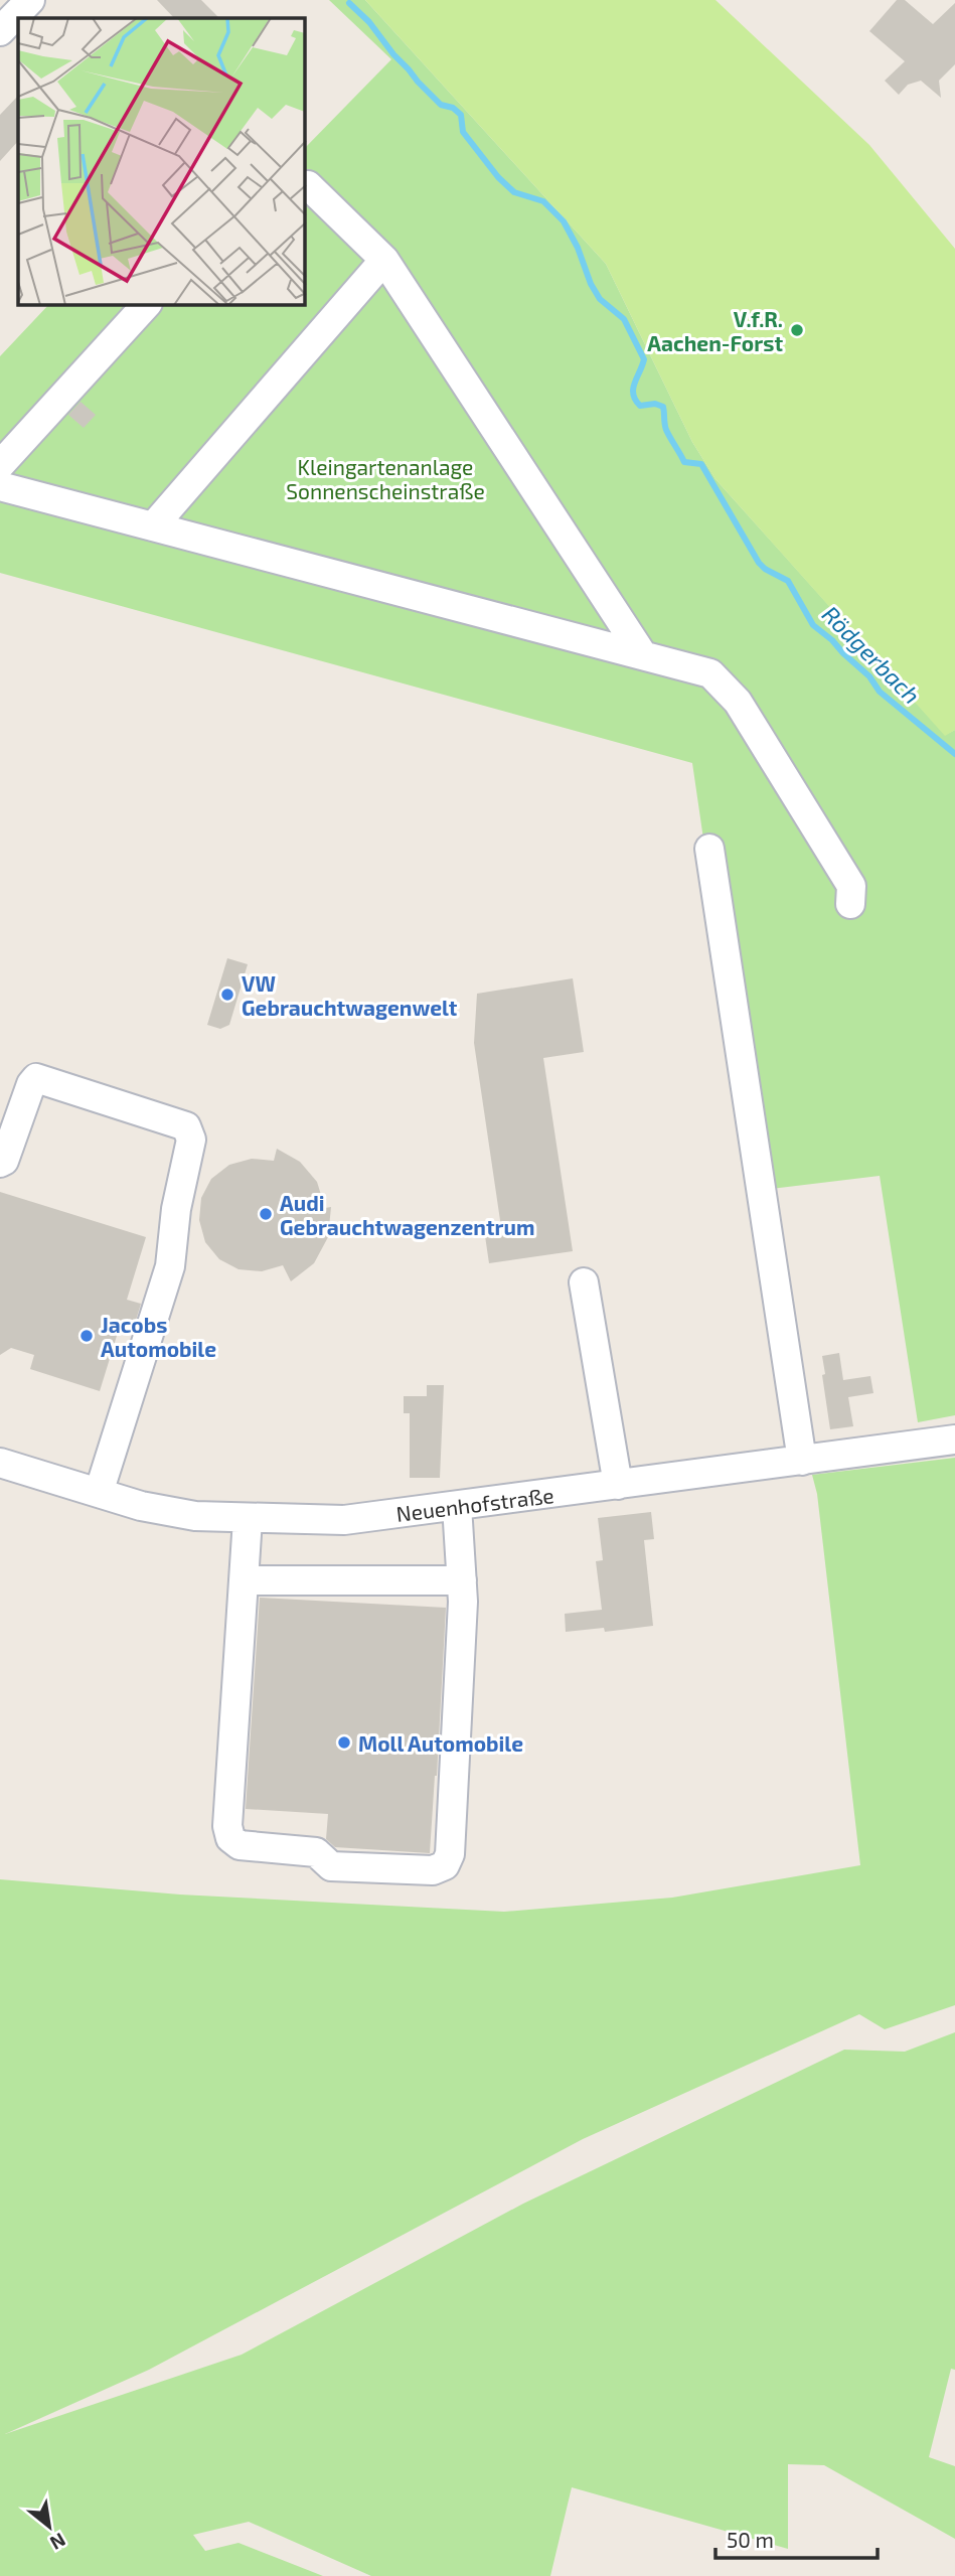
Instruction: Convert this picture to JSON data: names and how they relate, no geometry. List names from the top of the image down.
{
  "streets": {
    "street": ["Neuenhofstraße"]
  },
  "water": ["Rödgerbach"],
  "parks": ["Kleingartenanlage Sonnenscheinstraße"],
  "places": [
    "V.f.R. Aachen-Forst",
    "VW Gebrauchtwagenwelt",
    "Audi Gebrauchtwagenzentrum",
    "Jacobs Automobile",
    "Moll Automobile"
  ],
  "scale_bar": "50 m",
  "north": "bottom right"
}
